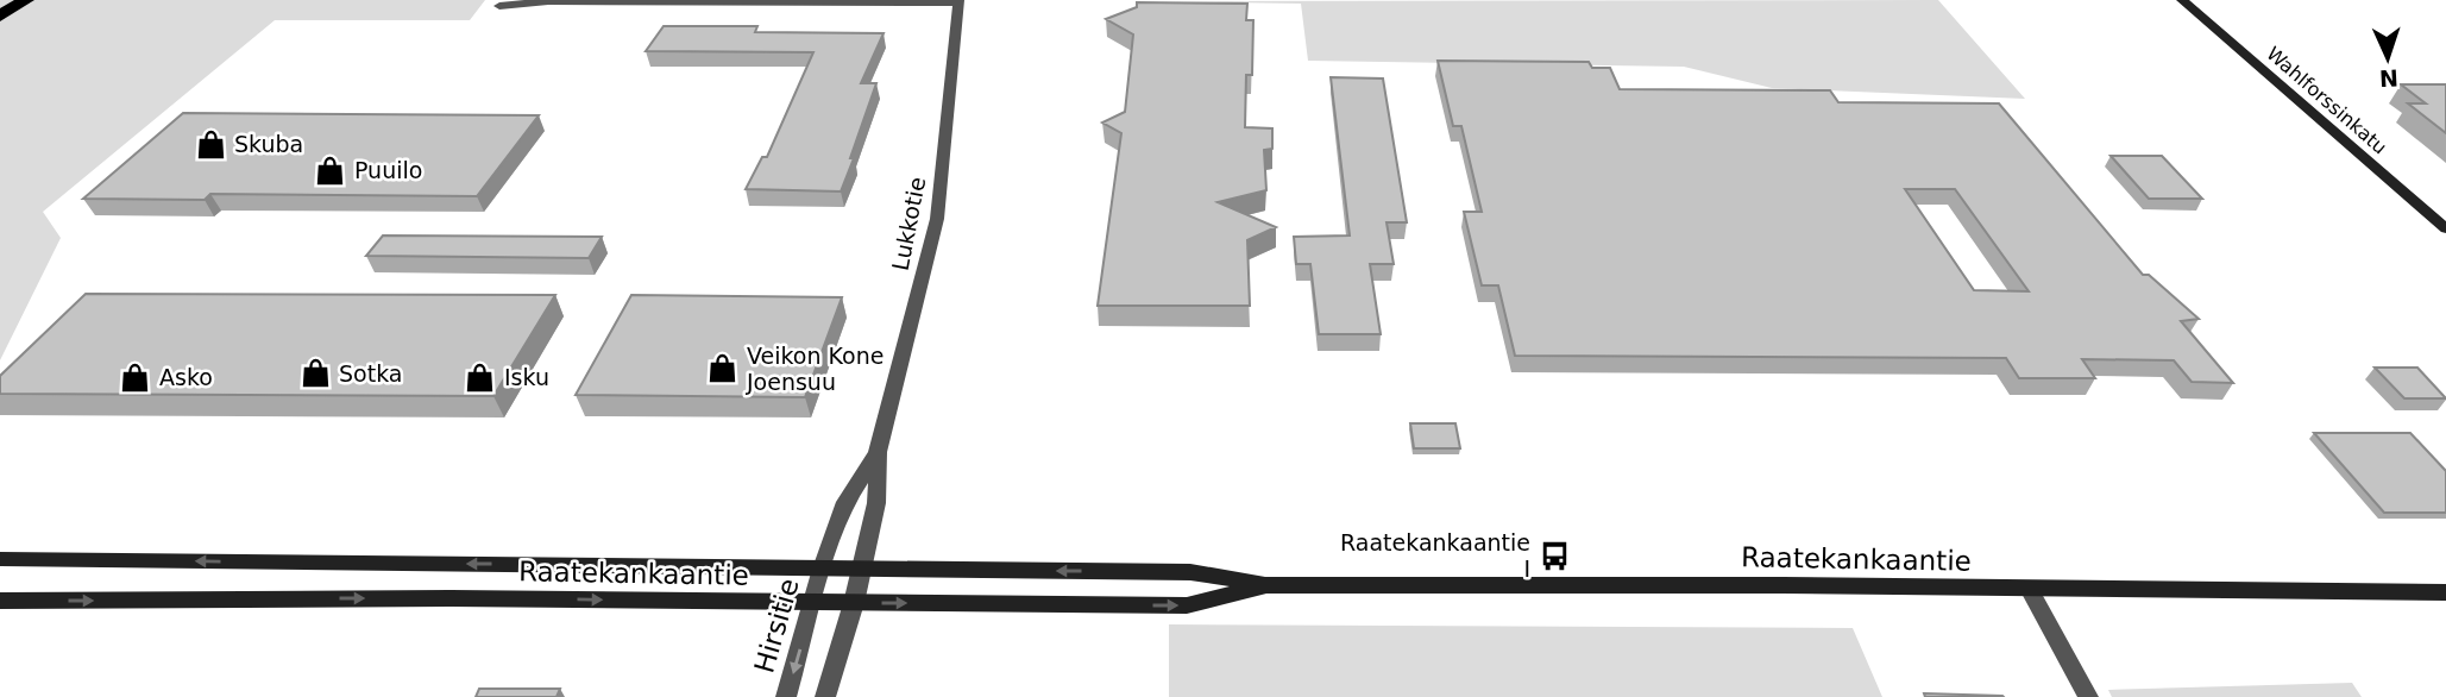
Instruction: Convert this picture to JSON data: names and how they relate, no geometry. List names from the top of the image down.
{
  "streets": {
    "main road": ["Wahlforssinkatu", "Raatekankaantie"],
    "street": ["Lukkotie", "Hirsitie"]
  },
  "crossings": [
    ["Lukkotie", "Hirsitie"],
    ["Raatekankaantie", "Hirsitie"]
  ],
  "places": {
    "shop": [
      "Skuba",
      "Puuilo",
      "Veikon Kone Joensuu",
      "Sotka",
      "Asko",
      "Isku"
    ],
    "bus stop": ["Raatekankaantie I"]
  },
  "north": "bottom"
}
